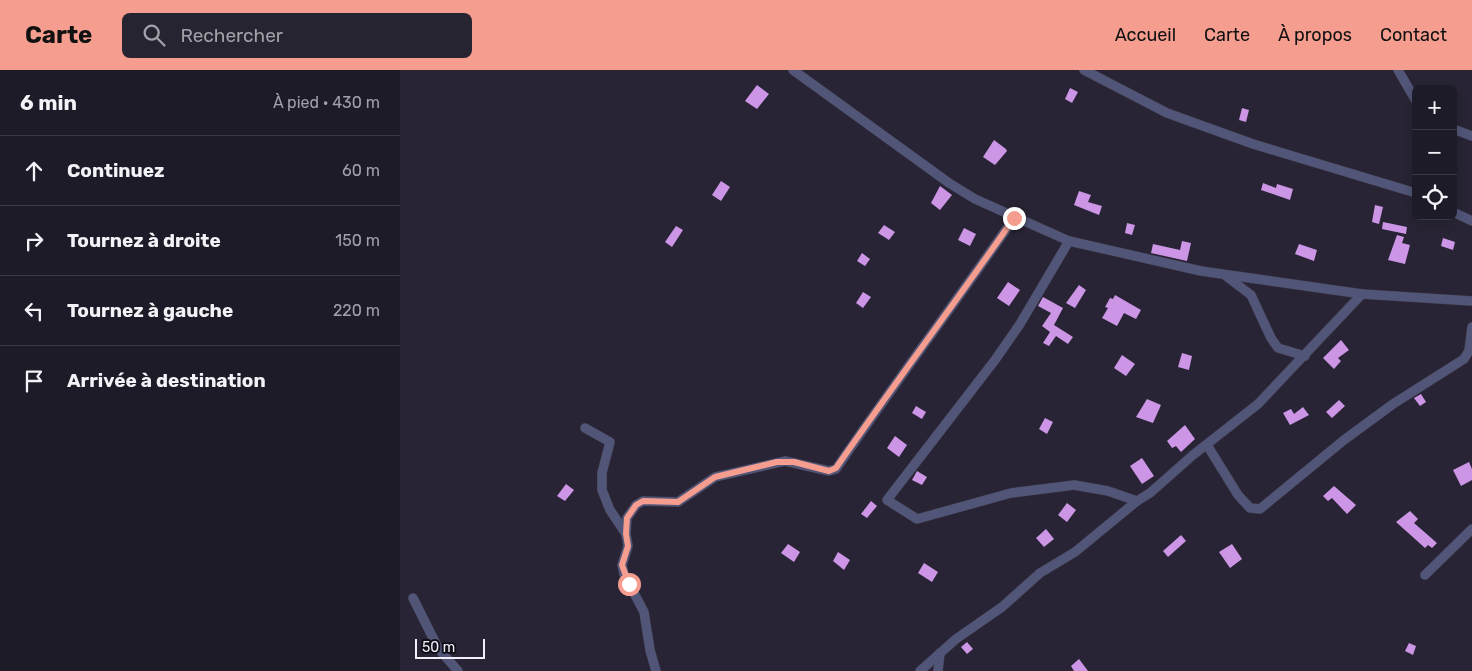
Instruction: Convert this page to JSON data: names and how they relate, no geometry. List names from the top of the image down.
{
  "scale_bar": "50 m",
  "page": {
    "header": "Carte",
    "search": "Rechercher",
    "nav": [
      "Accueil",
      "Carte",
      "À propos",
      "Contact"
    ],
    "heading": ["6 min", "À pied · 430 m"],
    "map_buttons": ["+", "−"],
    "list": [
      ["Continuez", "60 m"],
      ["Tournez à droite", "150 m"],
      ["Tournez à gauche", "220 m"],
      "Arrivée à destination"
    ],
    "scale": "50 m"
  }
}
